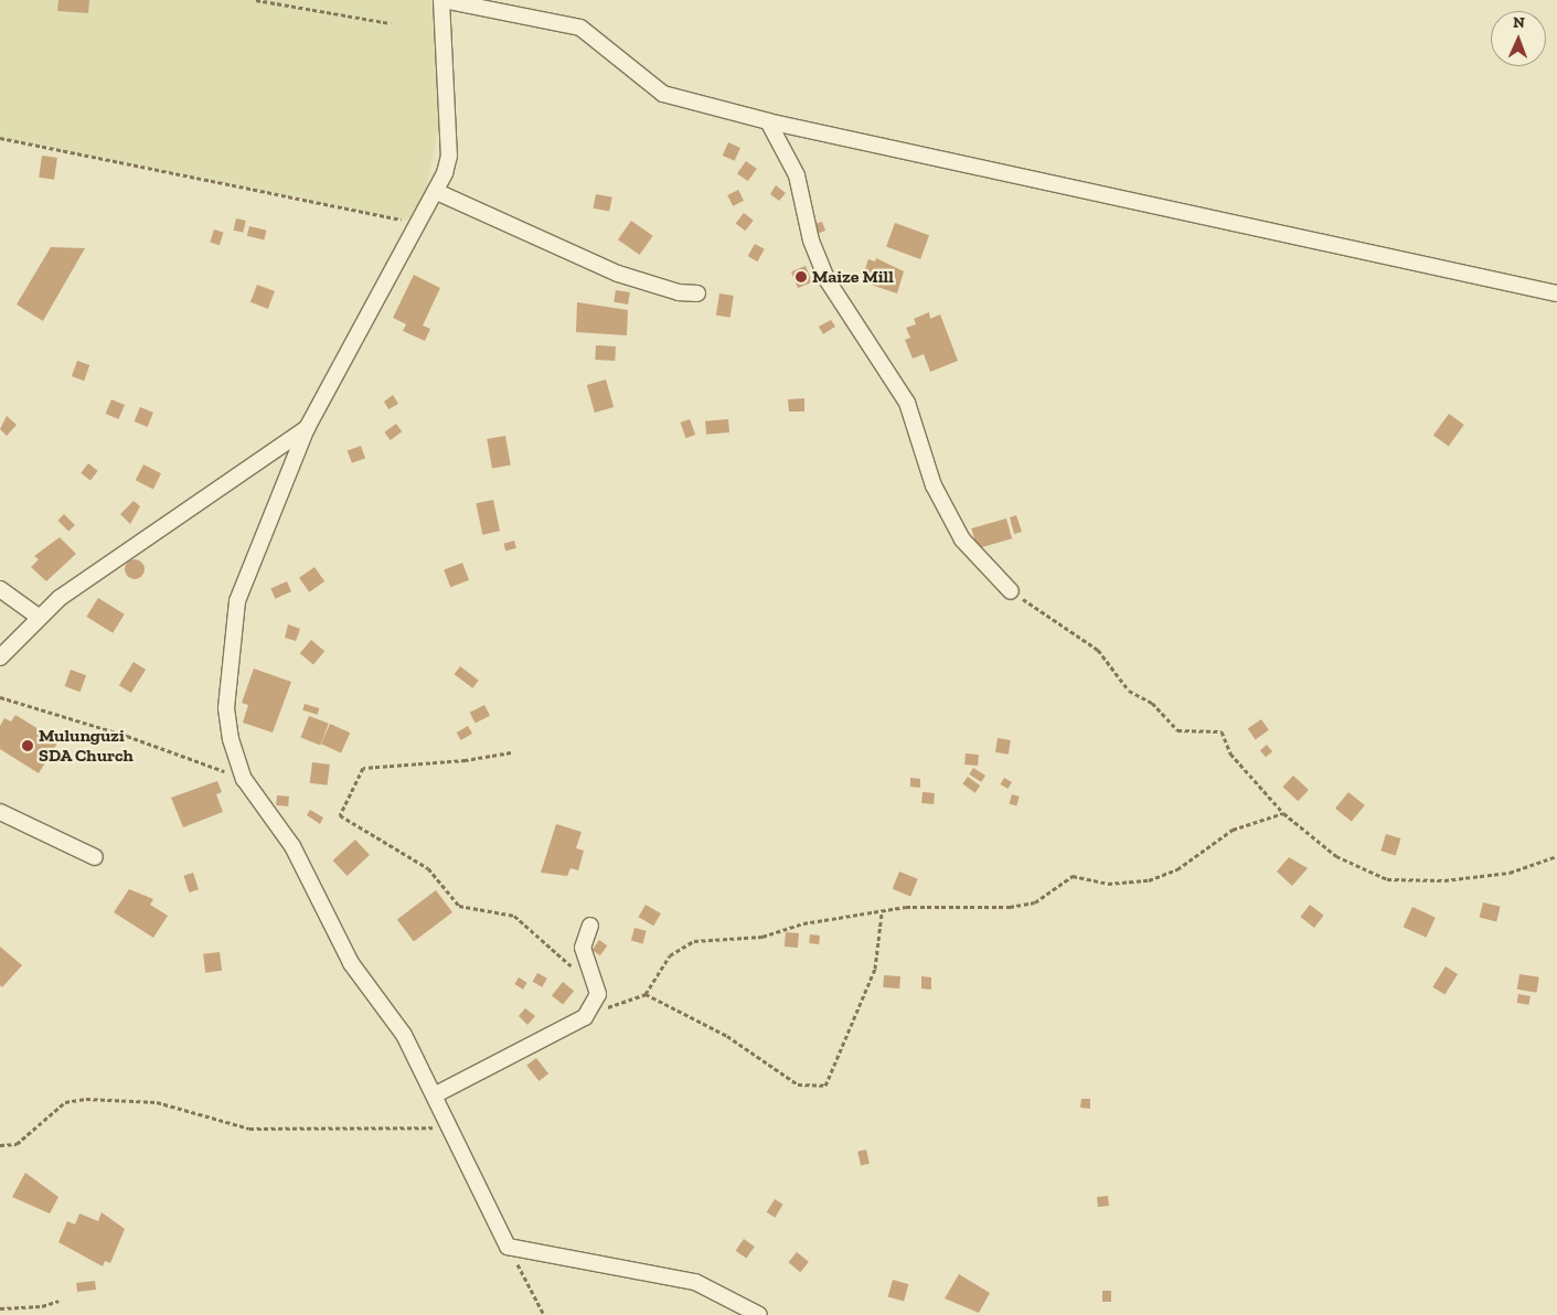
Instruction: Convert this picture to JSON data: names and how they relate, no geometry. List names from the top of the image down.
{
  "places": ["Maize Mill", "Mulunguzi SDA Church"],
  "north": "top"
}
